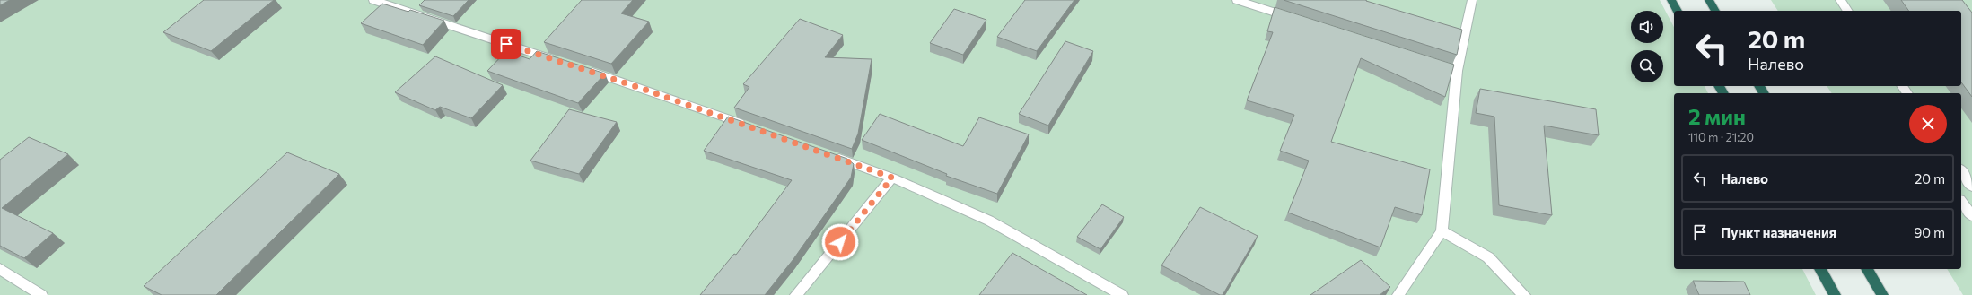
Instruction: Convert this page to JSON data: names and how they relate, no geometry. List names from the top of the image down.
{
  "page": {
    "turn": ["20 m", "Налево"],
    "heading": ["2 мин", "110 m · 21:20"],
    "list": [
      {
        "name": "Налево",
        "value": "20 m"
      },
      {
        "name": "Пункт назначения",
        "value": "90 m"
      }
    ]
  }
}
